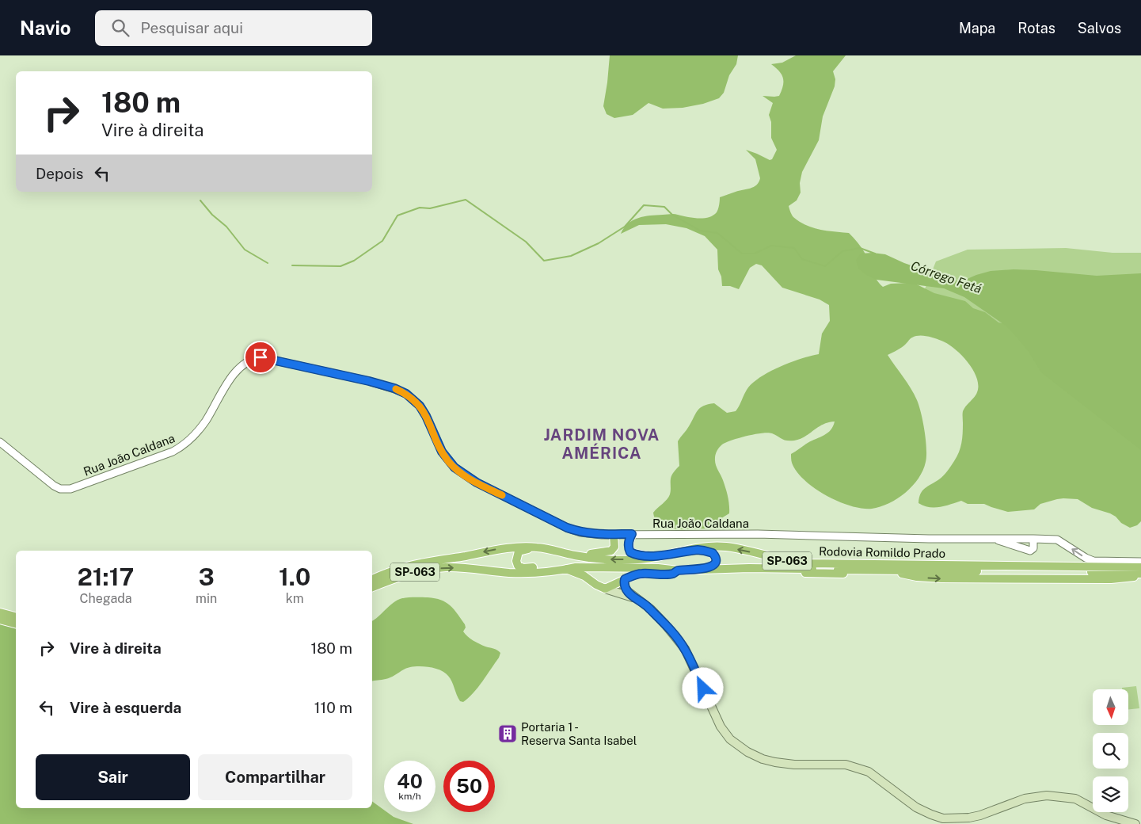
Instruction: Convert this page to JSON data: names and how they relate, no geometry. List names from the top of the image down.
{
  "streets": {
    "main road": ["Rodovia Romildo Prado", "SP-063"],
    "street": ["Rua João Caldana"]
  },
  "districts": ["JARDIM NOVA AMÉRICA"],
  "water": ["Córrego Fetá"],
  "places": {
    "building": ["Portaria 1 - Reserva Santa Isabel"]
  },
  "north": "bottom",
  "page": {
    "header": "Navio",
    "search": "Pesquisar aqui",
    "nav": ["Mapa", "Rotas", "Salvos"],
    "turn": ["180 m", "Vire à direita"],
    "then": "Depois",
    "eta": [
      "21:17",
      "Chegada",
      "3",
      "min",
      "1.0",
      "km"
    ],
    "list": [
      {
        "name": "Vire à direita",
        "value": "180 m"
      },
      {
        "name": "Vire à esquerda",
        "value": "110 m"
      }
    ],
    "buttons": ["Sair", "Compartilhar"],
    "speed": "40 km/h",
    "limit": "50"
  }
}
